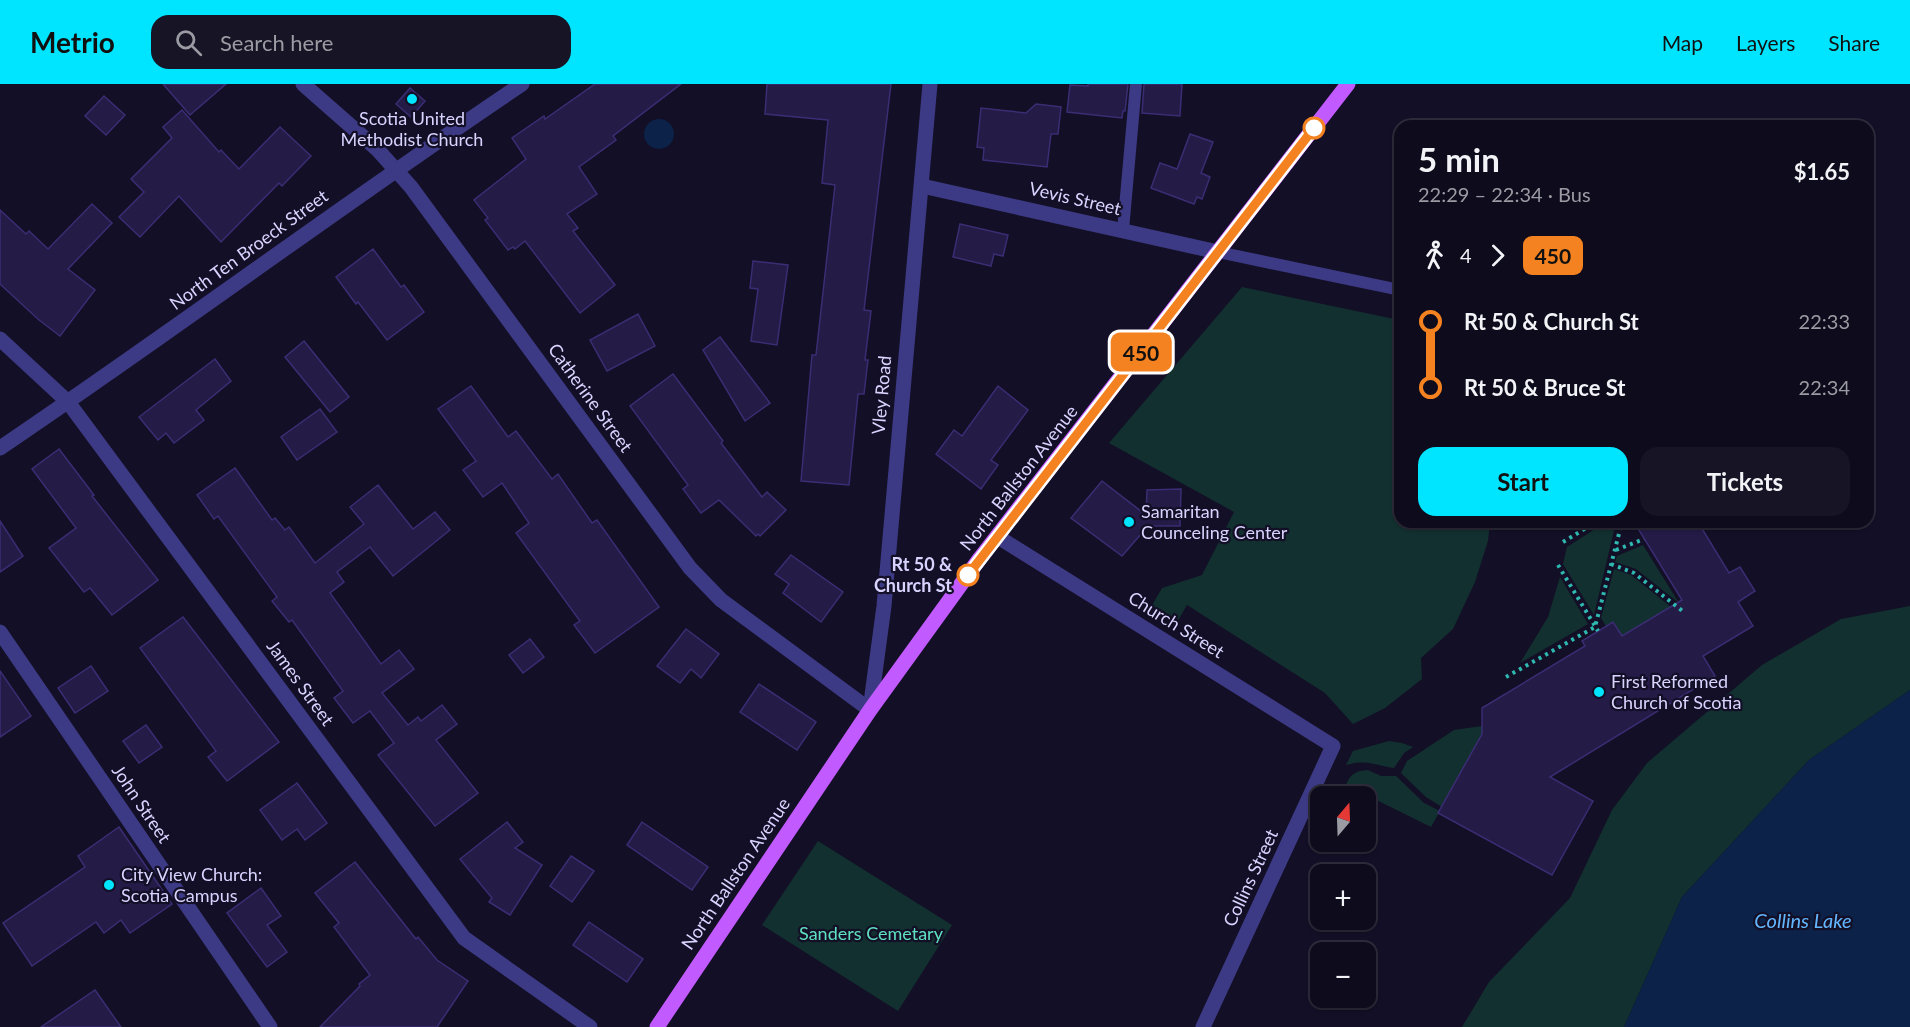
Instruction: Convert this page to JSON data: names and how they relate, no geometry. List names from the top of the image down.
{
  "streets": {
    "main road": ["North Ballston Avenue"],
    "street": [
      "Vevis Street",
      "North Ten Broeck Street",
      "Vley Road",
      "Catherine Street",
      "Church Street",
      "James Street",
      "John Street",
      "Collins Street"
    ]
  },
  "crossings": [
    ["Vevis Street", "Vley Road"],
    ["Vevis Street", "North Ballston Avenue"],
    ["North Ten Broeck Street", "Catherine Street"],
    ["North Ten Broeck Street", "James Street"],
    ["Vley Road", "Catherine Street"],
    ["Vley Road", "North Ballston Avenue"],
    ["Catherine Street", "North Ballston Avenue"],
    ["North Ballston Avenue", "Church Street"],
    ["Church Street", "Collins Street"]
  ],
  "water": ["Collins Lake"],
  "parks": ["Sanders Cemetary"],
  "places": [
    "Scotia United Methodist Church",
    "Samaritan Counceling Center",
    "Rt 50 & Church St",
    "First Reformed Church of Scotia",
    "City View Church: Scotia Campus"
  ],
  "lines": ["bus line 450"],
  "north": "top",
  "page": {
    "header": "Metrio",
    "search": "Search here",
    "nav": ["Map", "Layers", "Share"],
    "on_map": "450",
    "heading": ["5 min", "22:29 – 22:34 · Bus", "$1.65"],
    "legs": ["4", "450"],
    "list": [
      {
        "name": "Rt 50 & Church St",
        "value": "22:33"
      },
      {
        "name": "Rt 50 & Bruce St",
        "value": "22:34"
      }
    ],
    "buttons": ["Start", "Tickets"],
    "map_buttons": ["+", "−"]
  }
}
